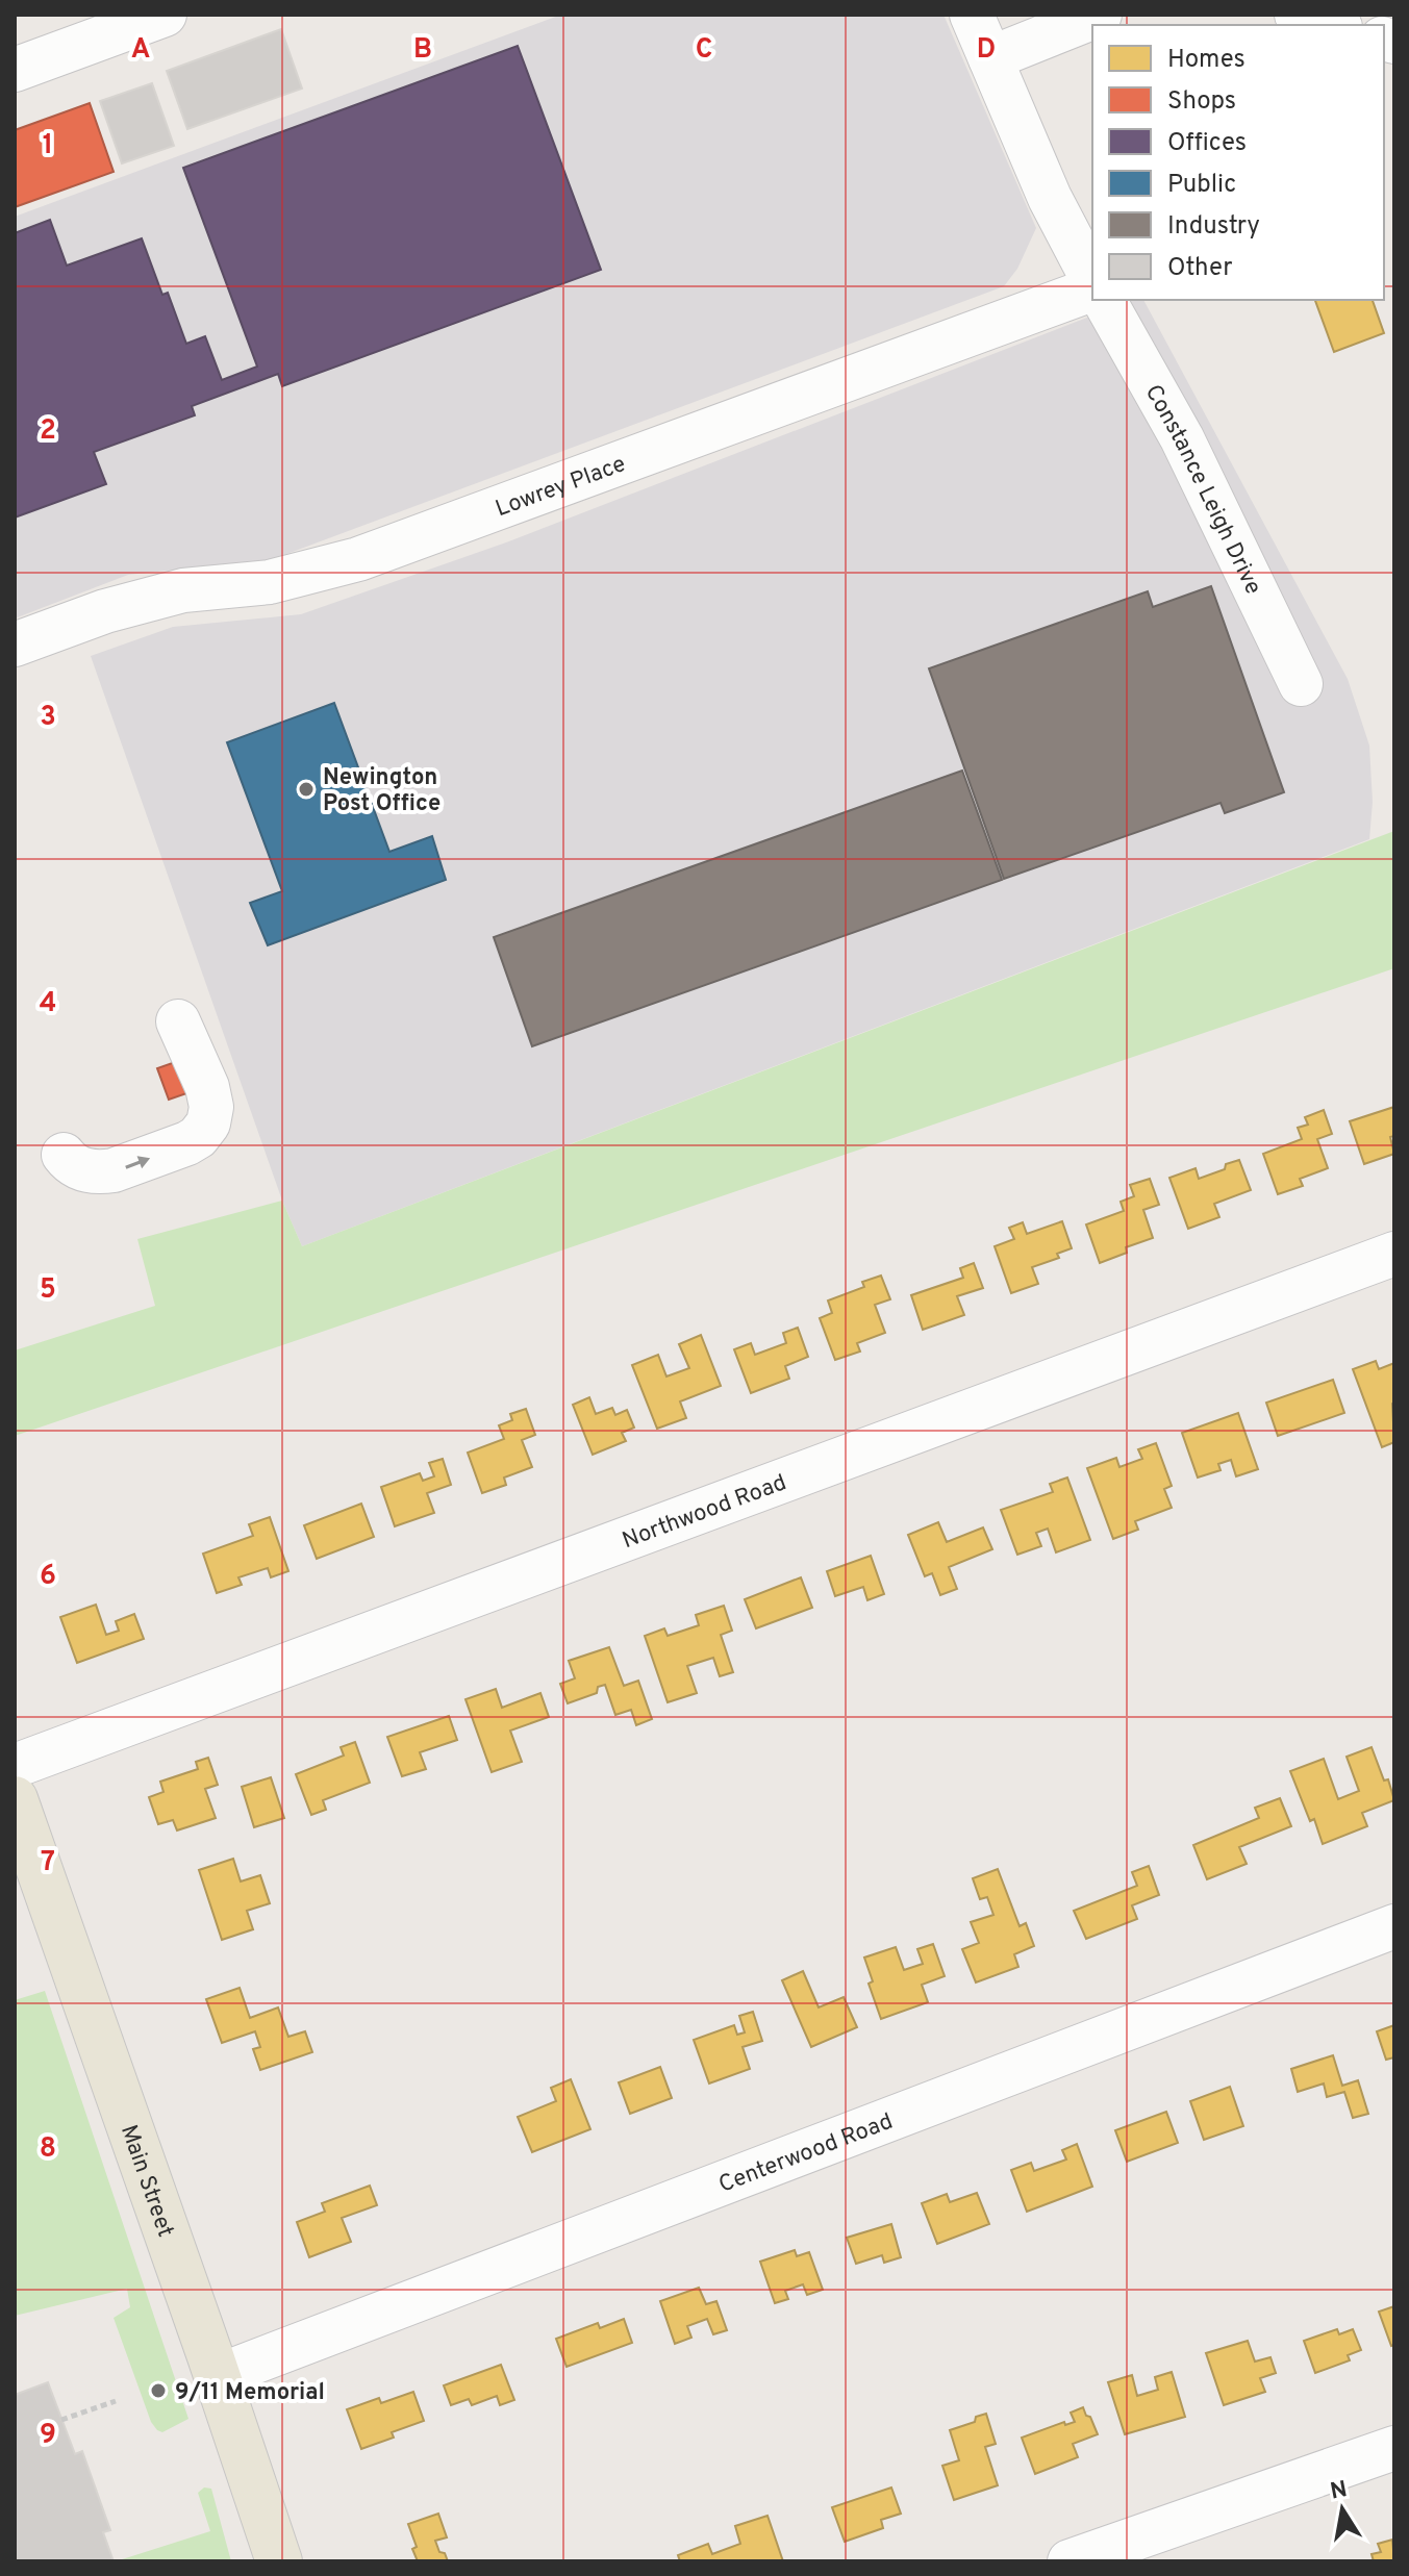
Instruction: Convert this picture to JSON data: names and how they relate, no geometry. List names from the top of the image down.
{
  "streets": {
    "main road": ["Main Street"],
    "street": [
      "Lowrey Place",
      "Constance Leigh Drive",
      "Northwood Road",
      "Centerwood Road"
    ]
  },
  "crossings": [
    ["Centerwood Road", "Main Street"]
  ],
  "places": ["Newington Post Office", "9/11 Memorial"],
  "legend": [
    "Homes",
    "Shops",
    "Offices",
    "Public",
    "Industry",
    "Other"
  ],
  "north": "top",
  "grid": {
    "columns": [
      "A",
      "B",
      "C",
      "D"
    ],
    "rows": [
      "1",
      "2",
      "3",
      "4",
      "5",
      "6",
      "7",
      "8",
      "9"
    ]
  }
}
